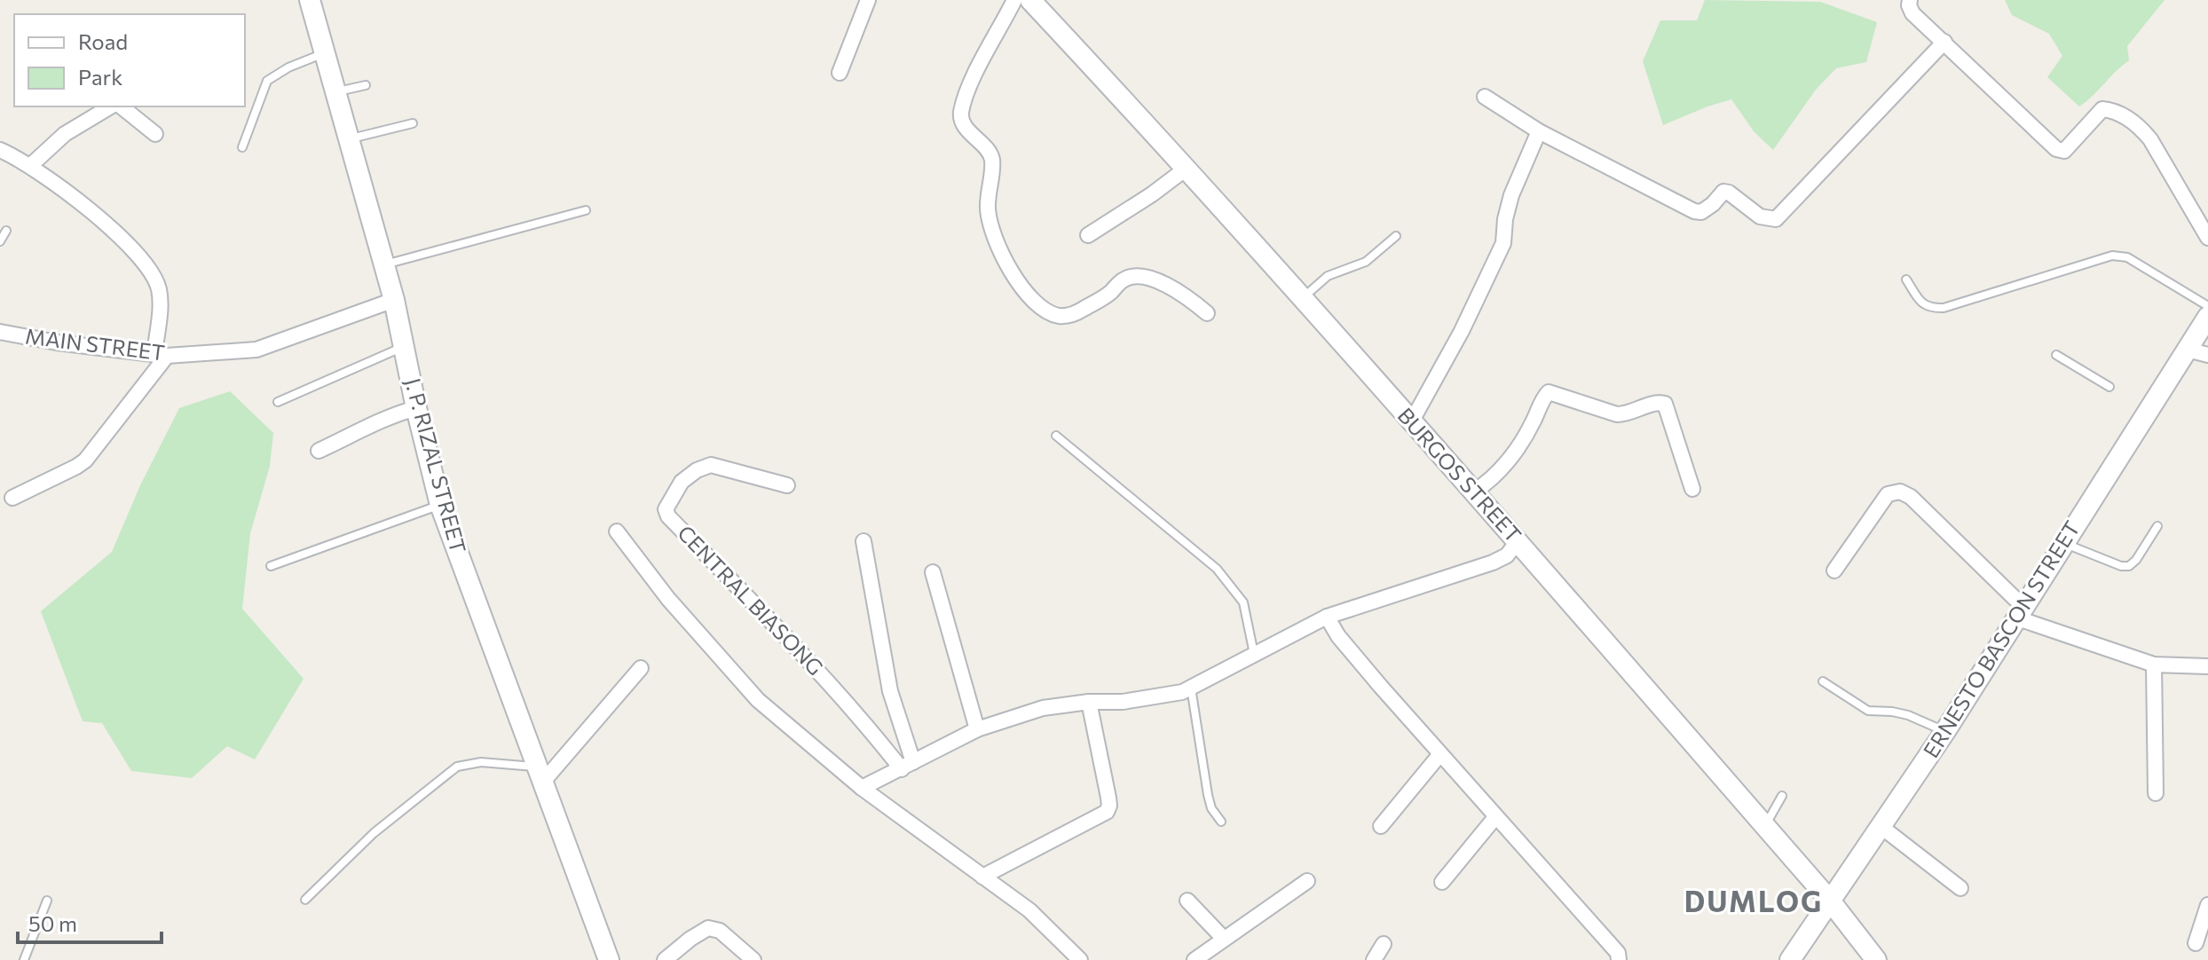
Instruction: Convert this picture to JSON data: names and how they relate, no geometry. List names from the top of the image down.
{
  "streets": {
    "street": [
      "MAIN STREET",
      "J. P. RIZAL STREET",
      "BURGOS STREET",
      "CENTRAL BIASONG",
      "ERNESTO BASCON STREET"
    ]
  },
  "crossings": [
    ["MAIN STREET", "J. P. RIZAL STREET"],
    ["BURGOS STREET", "ERNESTO BASCON STREET"]
  ],
  "districts": ["DUMLOG"],
  "legend": ["Road", "Park"],
  "scale_bar": "50 m"
}
